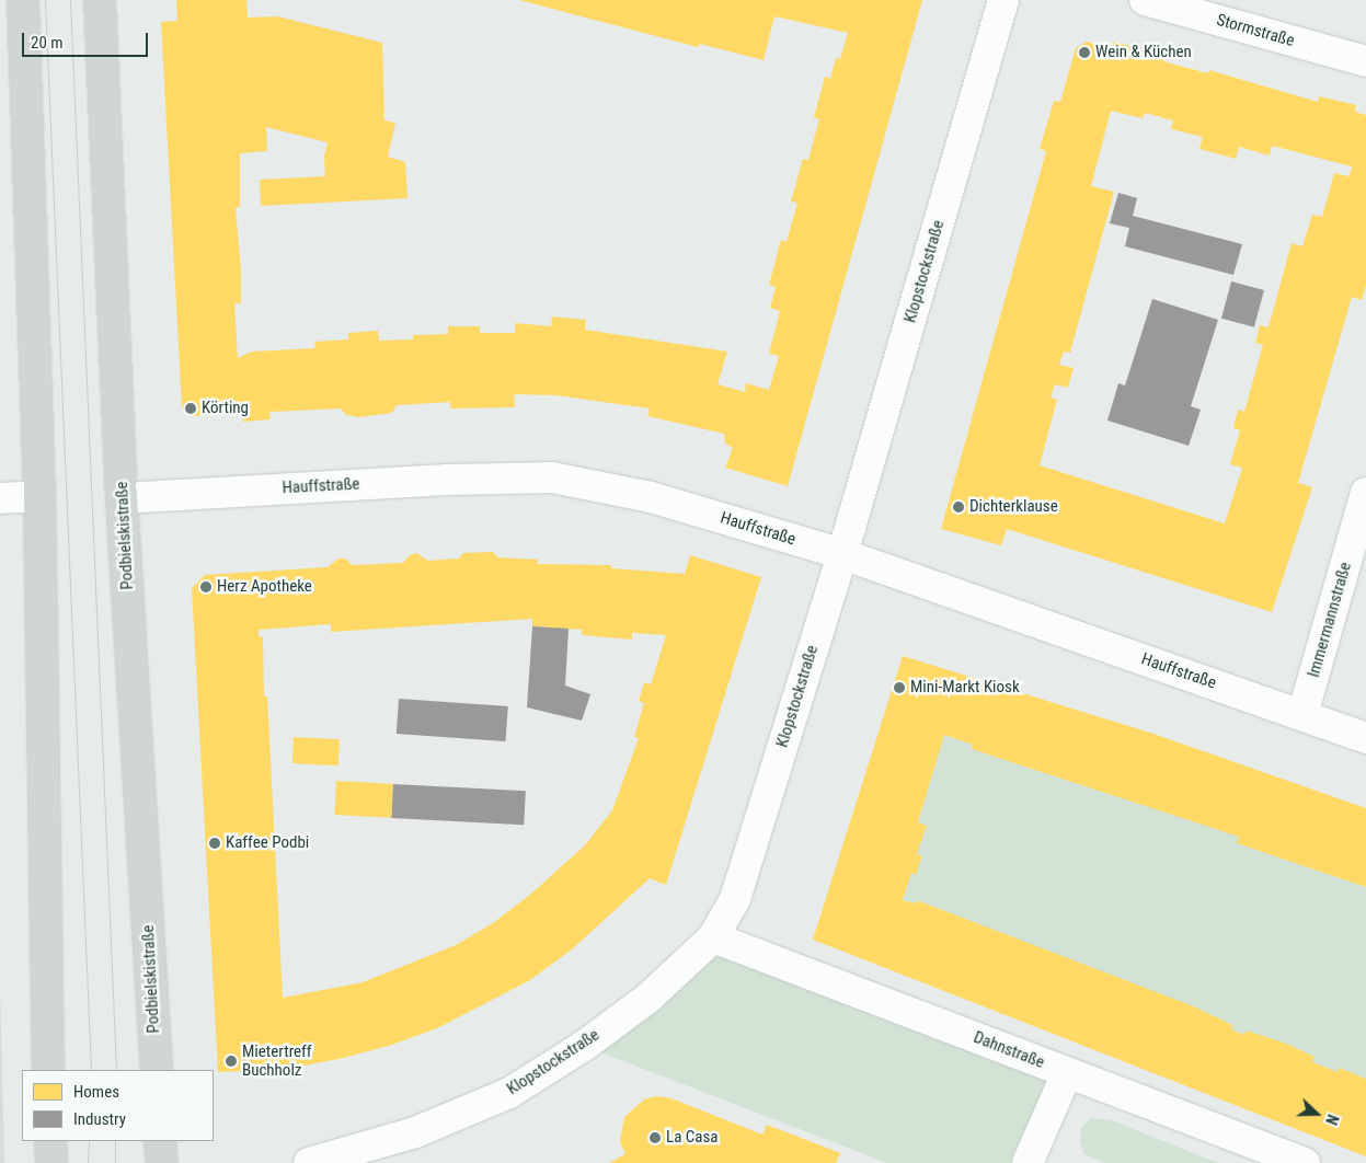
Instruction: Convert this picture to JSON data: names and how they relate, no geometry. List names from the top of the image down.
{
  "streets": {
    "main road": ["Podbielskistraße"],
    "street": [
      "Stormstraße",
      "Klopstockstraße",
      "Hauffstraße",
      "Immermannstraße",
      "Dahnstraße"
    ]
  },
  "crossings": [
    ["Klopstockstraße", "Hauffstraße"],
    ["Klopstockstraße", "Dahnstraße"],
    ["Hauffstraße", "Podbielskistraße"],
    ["Hauffstraße", "Immermannstraße"]
  ],
  "places": [
    "Wein & Küchen",
    "Körting",
    "Dichterklause",
    "Herz Apotheke",
    "Mini-Markt Kiosk",
    "Kaffee Podbi",
    "Mietertreff Buchholz",
    "La Casa"
  ],
  "legend": ["Homes", "Industry"],
  "scale_bar": "20 m",
  "north": "right"
}
